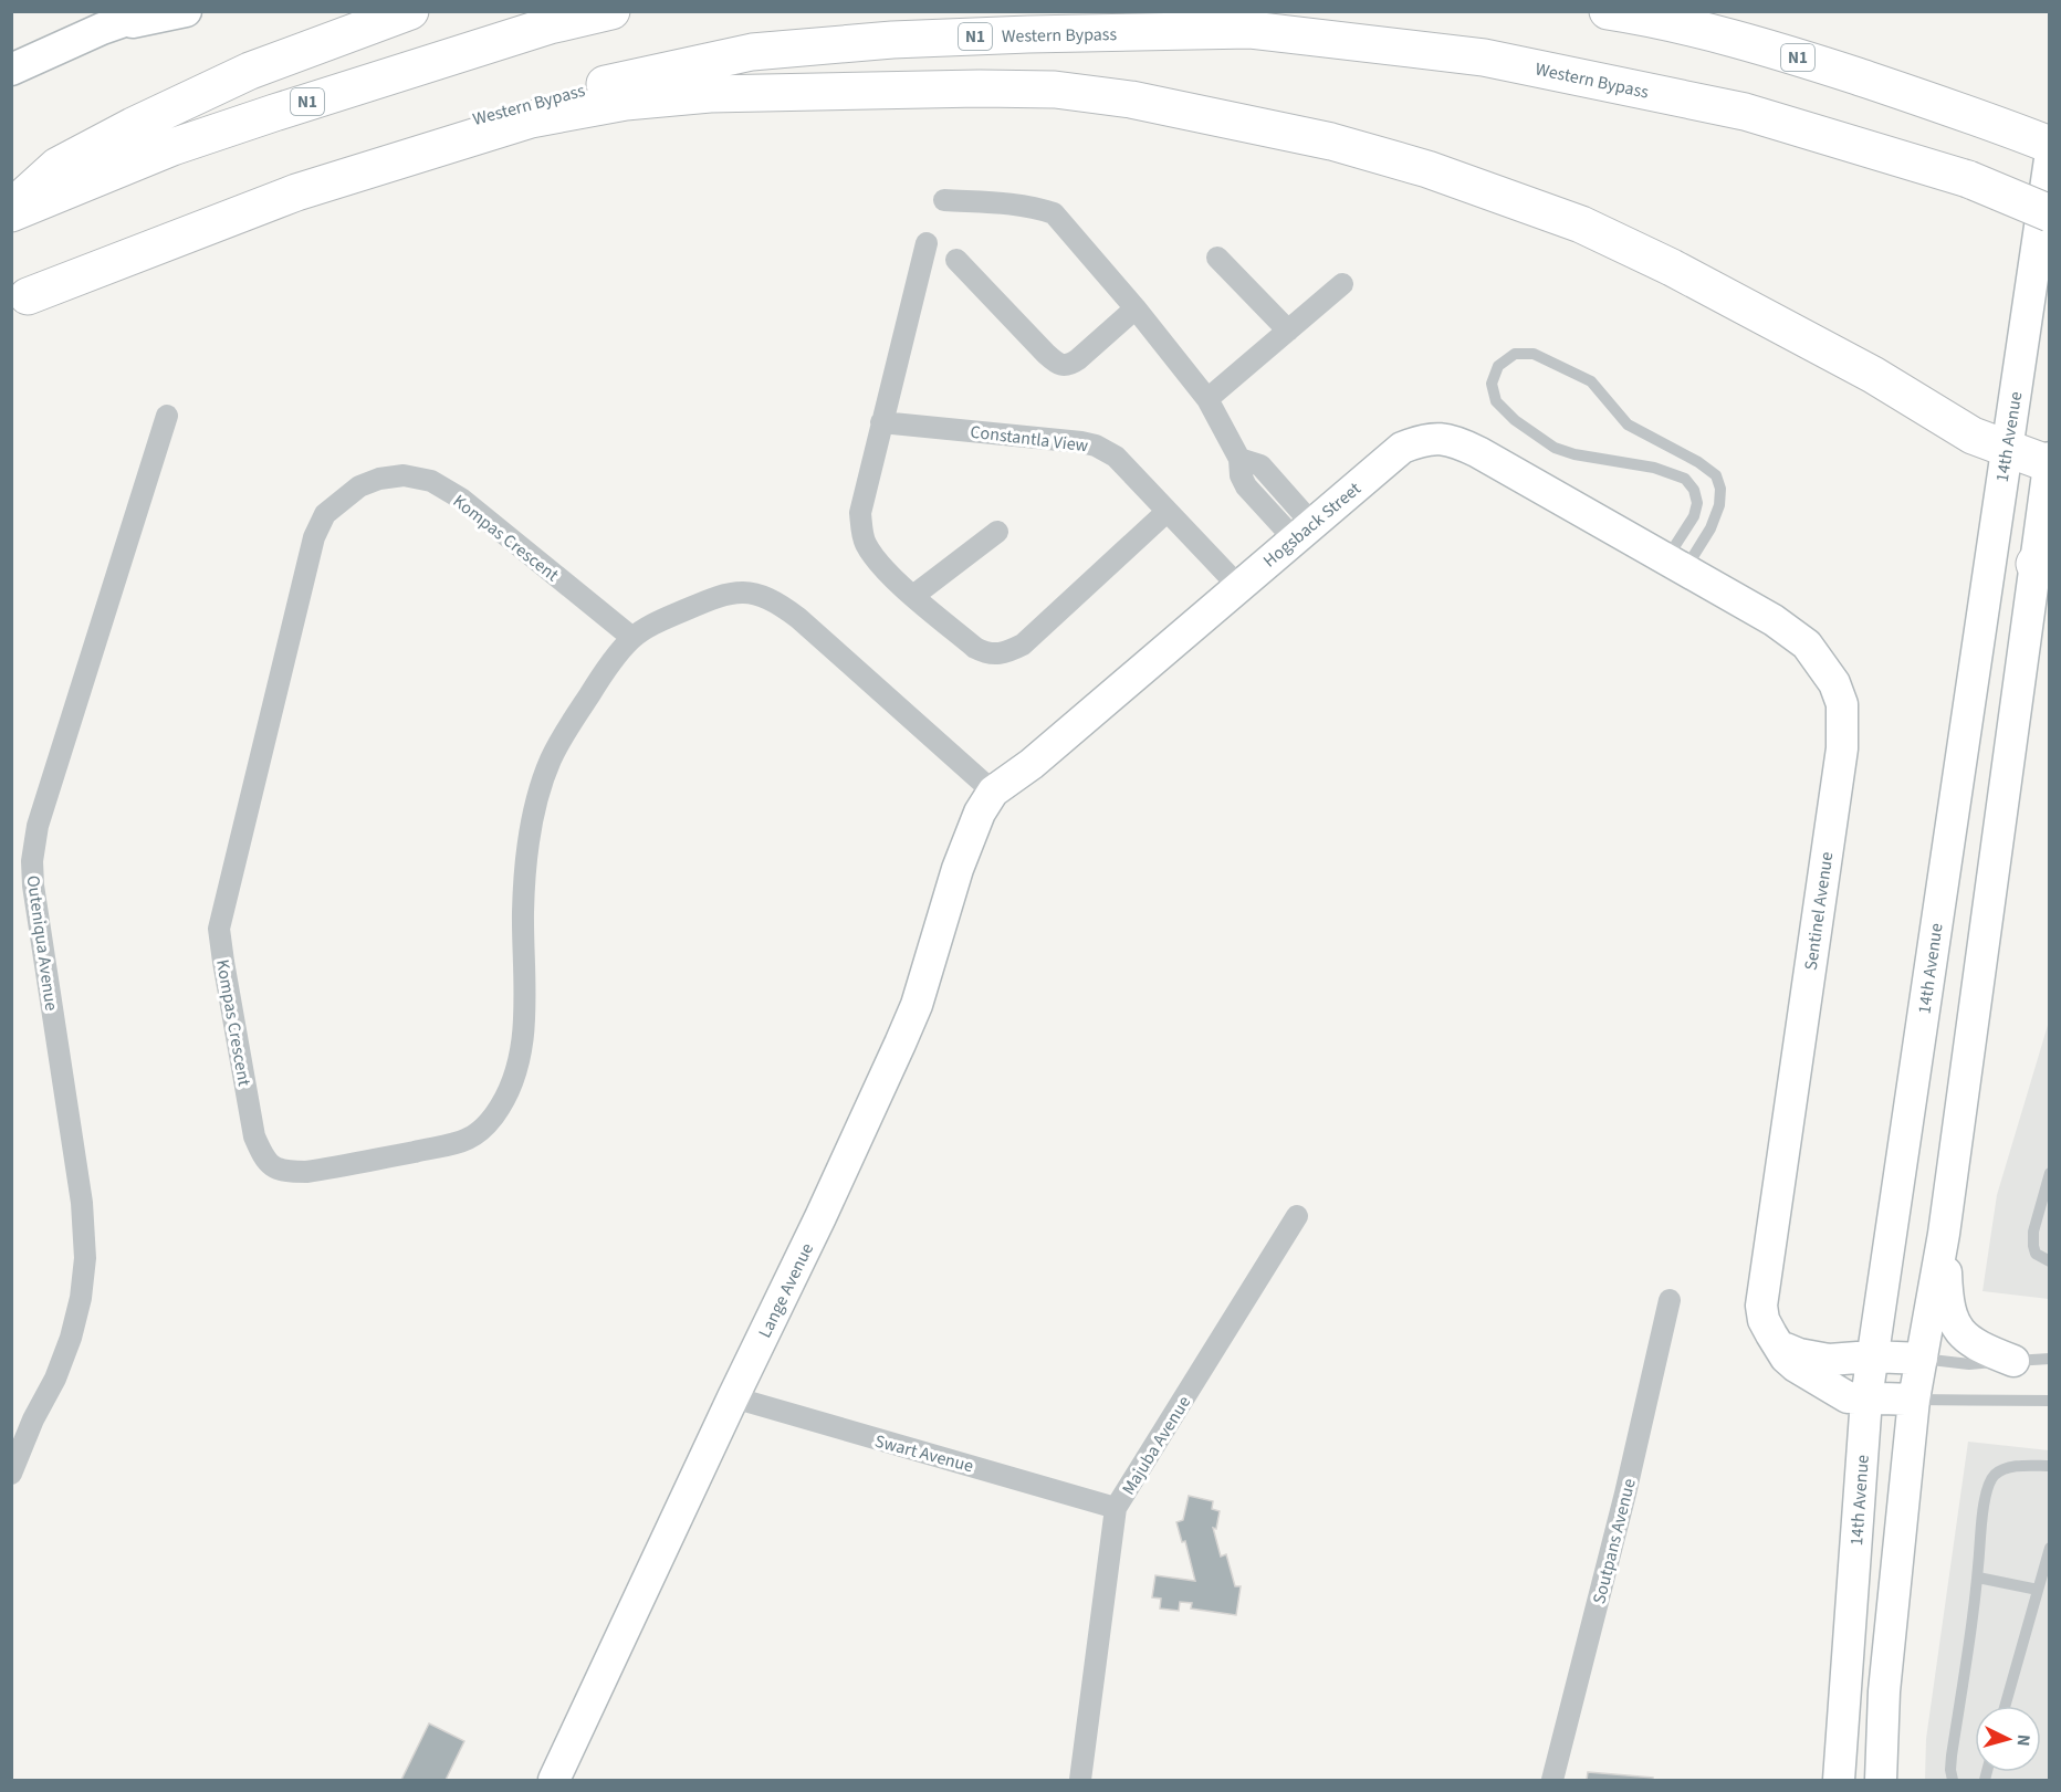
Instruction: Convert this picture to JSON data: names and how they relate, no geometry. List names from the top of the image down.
{
  "streets": {
    "highway": ["Western Bypass", "N1"],
    "main road": [
      "14th Avenue",
      "Hogsback Street",
      "Sentinel Avenue",
      "Lange Avenue"
    ],
    "street": [
      "Constantla View",
      "Kompas Crescent",
      "Outeniqua Avenue",
      "Majuba Avenue",
      "Swart Avenue",
      "Soutpans Avenue"
    ]
  },
  "crossings": [
    ["14th Avenue", "Sentinel Avenue"],
    ["Constantla View", "Hogsback Street"],
    ["Hogsback Street", "Kompas Crescent"],
    ["Hogsback Street", "Sentinel Avenue"],
    ["Hogsback Street", "Lange Avenue"],
    ["Kompas Crescent", "Lange Avenue"],
    ["Lange Avenue", "Swart Avenue"],
    ["Majuba Avenue", "Swart Avenue"]
  ],
  "north": "right"
}
